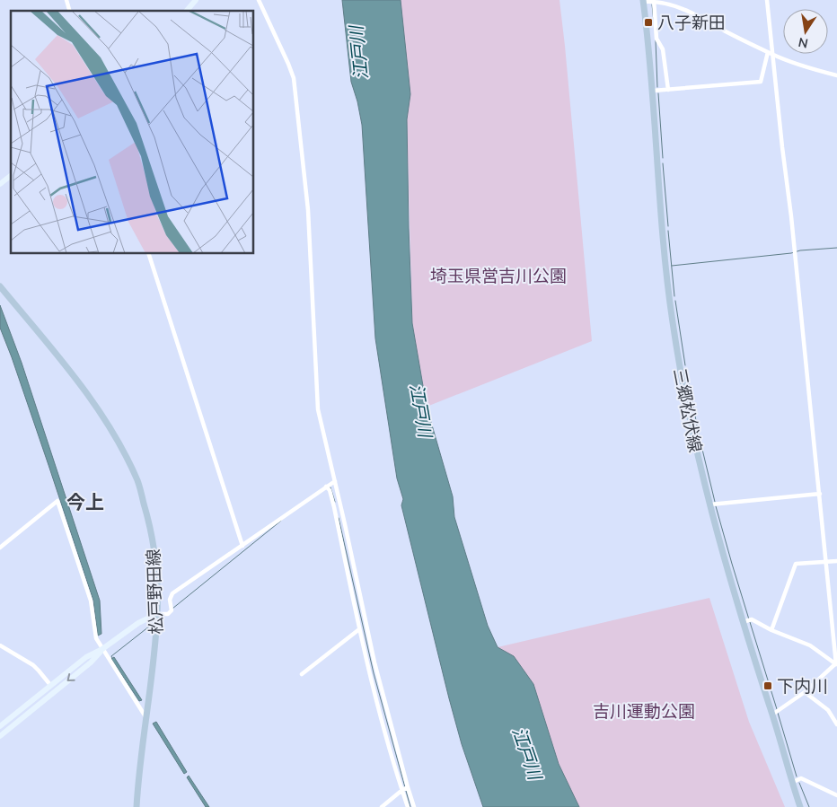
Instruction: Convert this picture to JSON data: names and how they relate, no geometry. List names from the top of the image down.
{
  "streets": {
    "main road": ["三郷松伏線", "松戸野田線"]
  },
  "districts": ["今上"],
  "water": ["江戸川"],
  "parks": ["埼玉県営吉川公園", "吉川運動公園"],
  "places": {
    "transit": ["八子新田", "下内川"]
  },
  "north": "bottom"
}
